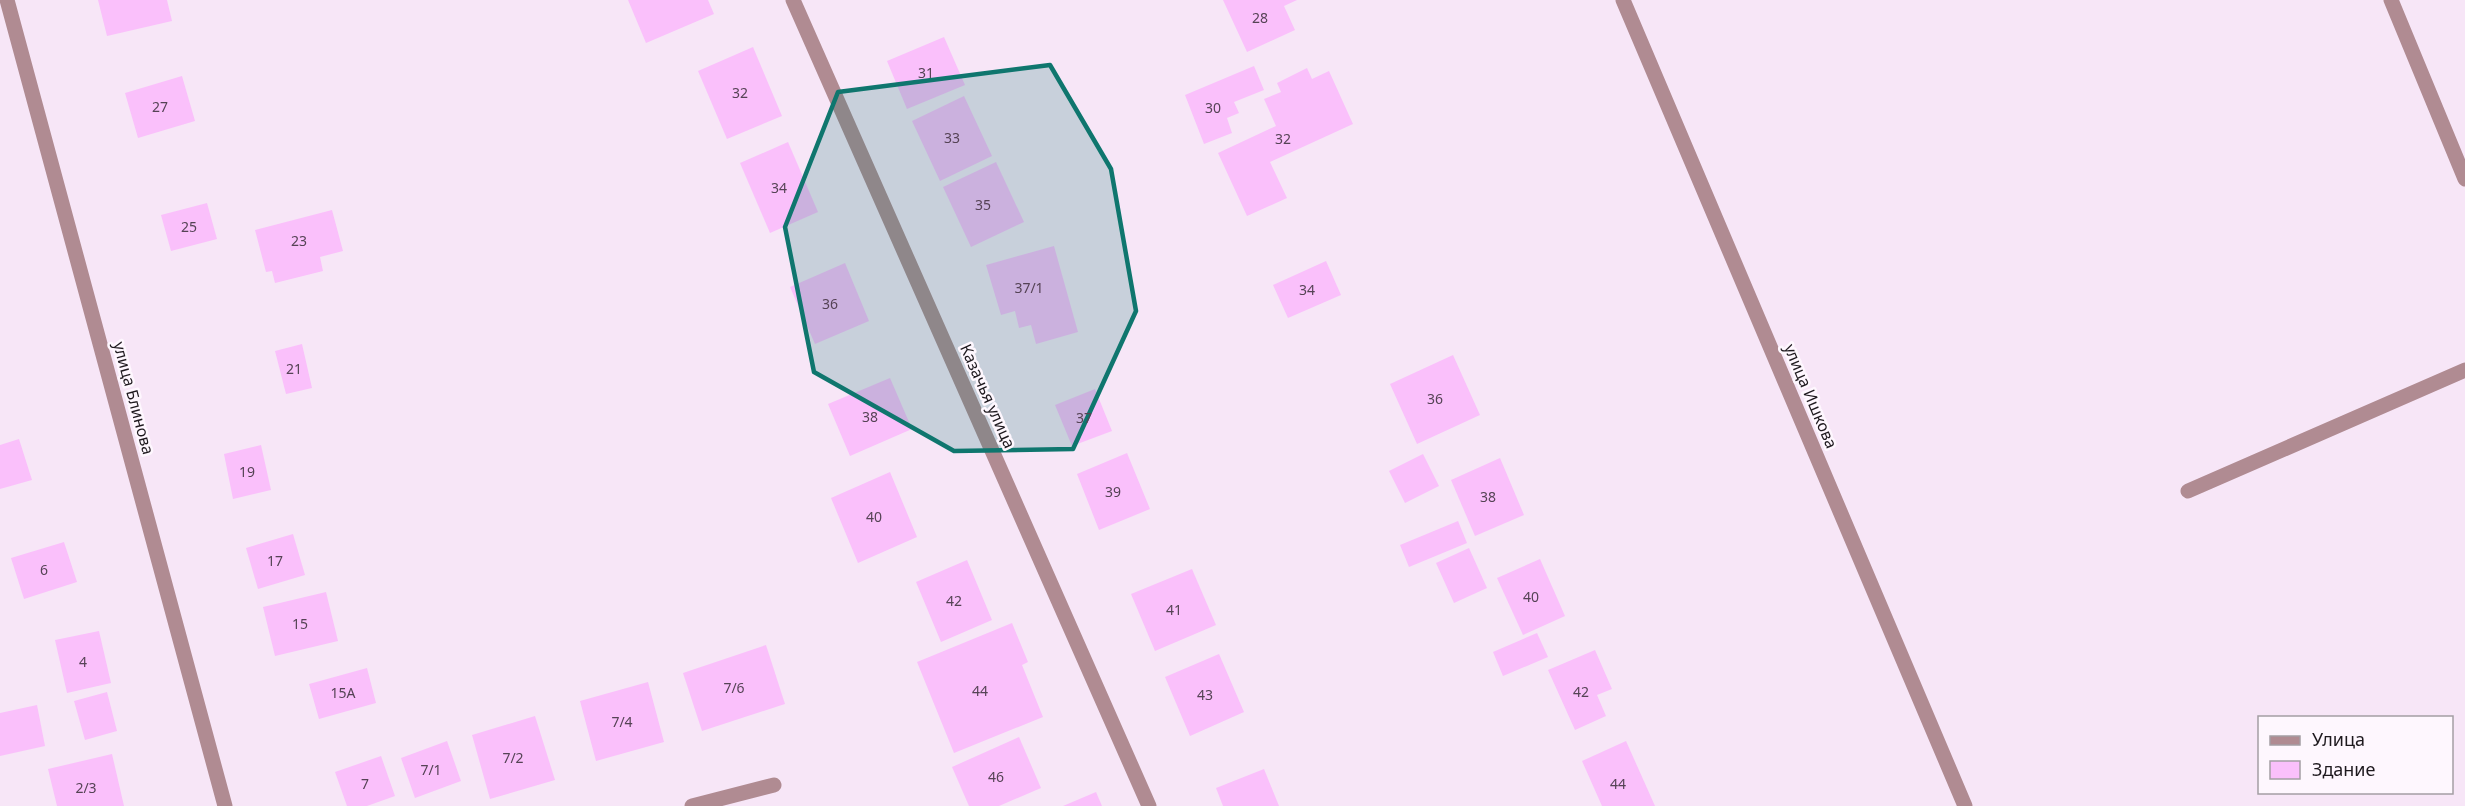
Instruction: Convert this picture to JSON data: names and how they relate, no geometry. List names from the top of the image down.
{
  "streets": {
    "street": ["Казачья улица", "улица Ишкова", "улица Блинова"]
  },
  "house_numbers": [
    "28",
    "31",
    "32",
    "27",
    "30",
    "33",
    "32",
    "34",
    "35",
    "25",
    "23",
    "37/1",
    "34",
    "36",
    "21",
    "36",
    "38",
    "37",
    "19",
    "39",
    "38",
    "40",
    "17",
    "6",
    "40",
    "42",
    "41",
    "15",
    "4",
    "7/6",
    "44",
    "42",
    "15А",
    "43",
    "7/4",
    "7/2",
    "7/1",
    "46",
    "7",
    "44",
    "2/3"
  ],
  "legend": ["Улица", "Здание"]
}
